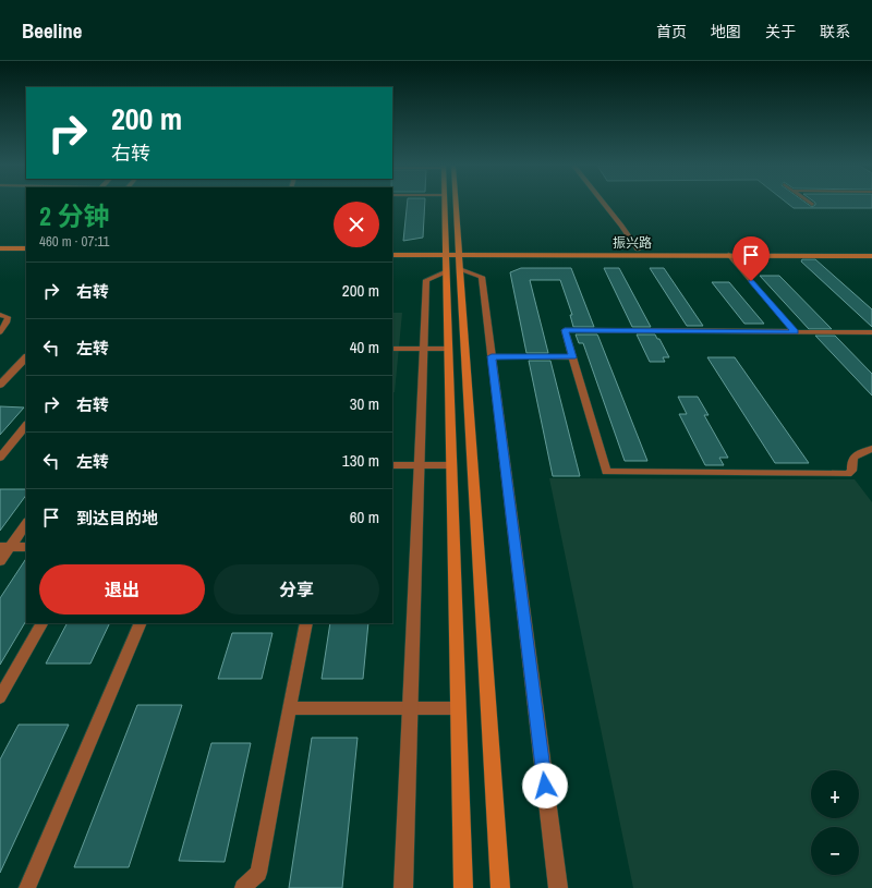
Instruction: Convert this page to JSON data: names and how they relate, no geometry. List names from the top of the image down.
{
  "streets": {
    "main road": ["振兴路"]
  },
  "page": {
    "header": "Beeline",
    "nav": [
      "首页",
      "地图",
      "关于",
      "联系"
    ],
    "turn": ["200 m", "右转"],
    "heading": ["2 分钟", "460 m · 07:11"],
    "list": [
      {
        "name": "右转",
        "value": "200 m"
      },
      {
        "name": "左转",
        "value": "40 m"
      },
      {
        "name": "右转",
        "value": "30 m"
      },
      {
        "name": "左转",
        "value": "130 m"
      },
      {
        "name": "到达目的地",
        "value": "60 m"
      }
    ],
    "buttons": ["退出", "分享"],
    "map_buttons": ["+", "−"]
  }
}
